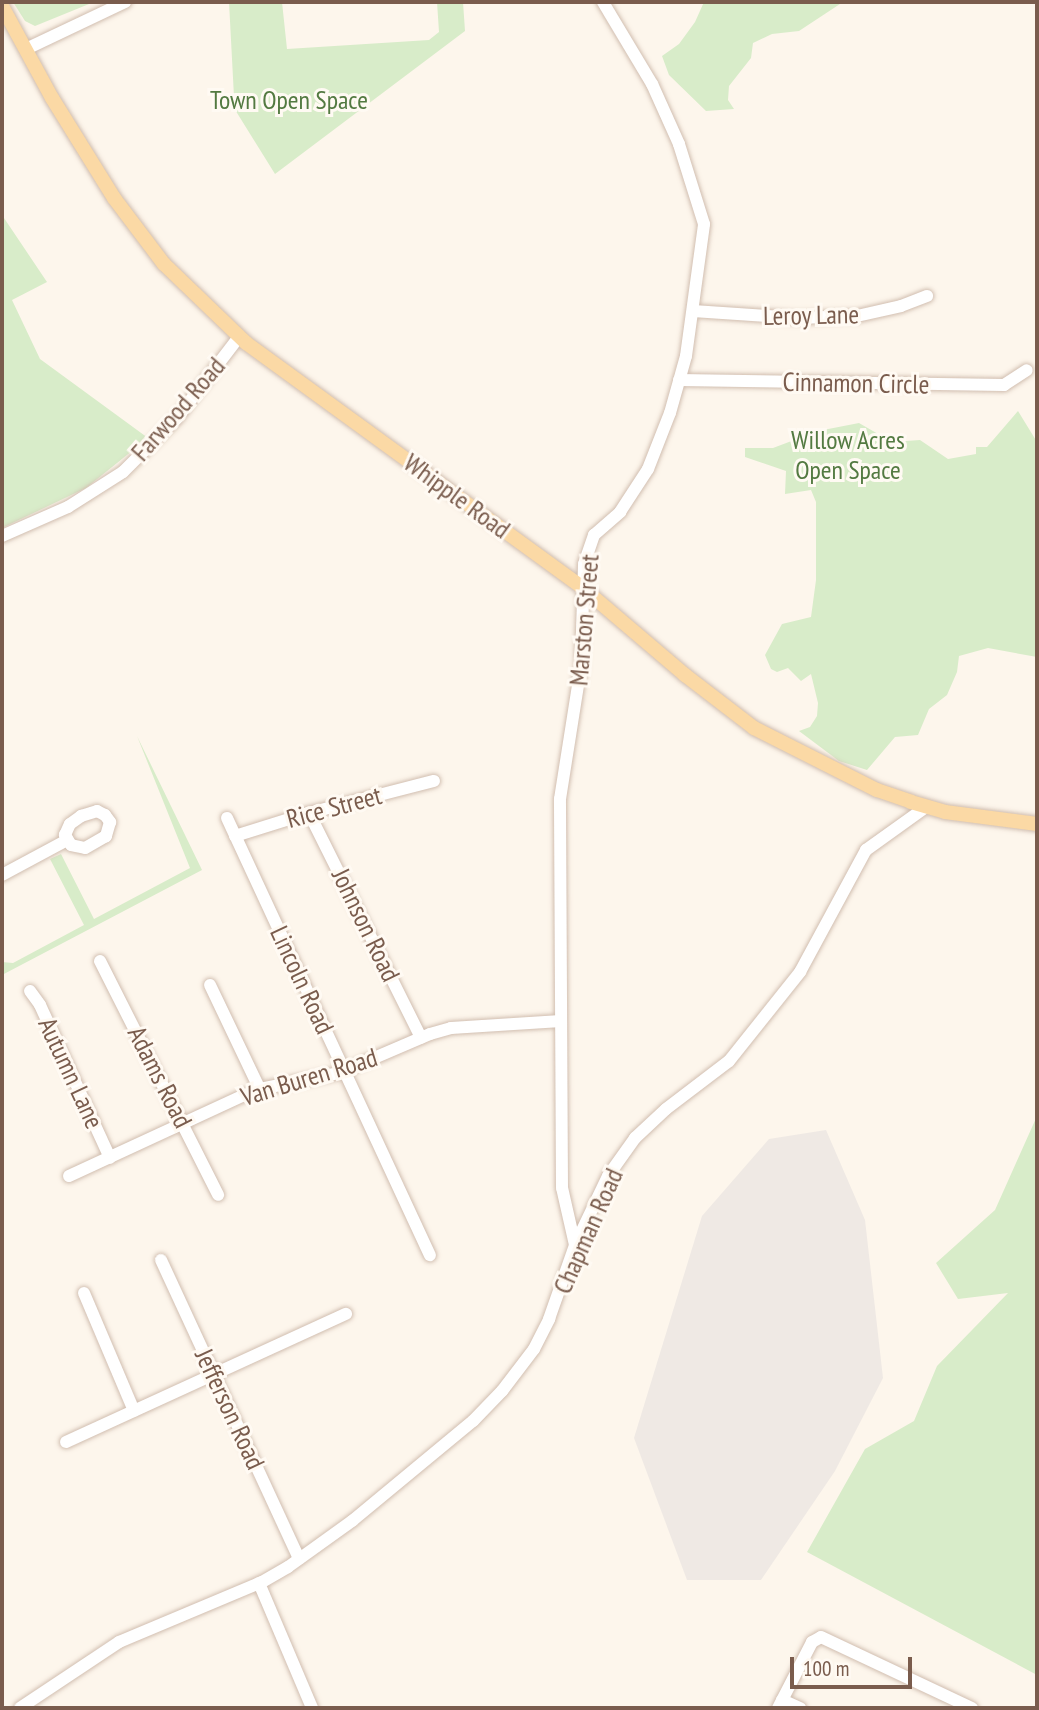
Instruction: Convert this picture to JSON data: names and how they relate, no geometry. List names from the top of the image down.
{
  "streets": {
    "main road": ["Whipple Road"],
    "street": [
      "Leroy Lane",
      "Cinnamon Circle",
      "Farwood Road",
      "Marston Street",
      "Rice Street",
      "Johnson Road",
      "Lincoln Road",
      "Autumn Lane",
      "Adams Road",
      "Van Buren Road",
      "Chapman Road",
      "Jefferson Road"
    ]
  },
  "crossings": [
    ["Leroy Lane", "Marston Street"],
    ["Cinnamon Circle", "Marston Street"],
    ["Farwood Road", "Whipple Road"],
    ["Whipple Road", "Marston Street"],
    ["Whipple Road", "Chapman Road"],
    ["Marston Street", "Van Buren Road"],
    ["Marston Street", "Chapman Road"],
    ["Rice Street", "Johnson Road"],
    ["Rice Street", "Lincoln Road"],
    ["Johnson Road", "Van Buren Road"],
    ["Lincoln Road", "Van Buren Road"],
    ["Autumn Lane", "Van Buren Road"],
    ["Adams Road", "Van Buren Road"],
    ["Chapman Road", "Jefferson Road"]
  ],
  "parks": ["Town Open Space", "Willow Acres Open Space"],
  "scale_bar": "100 m"
}
